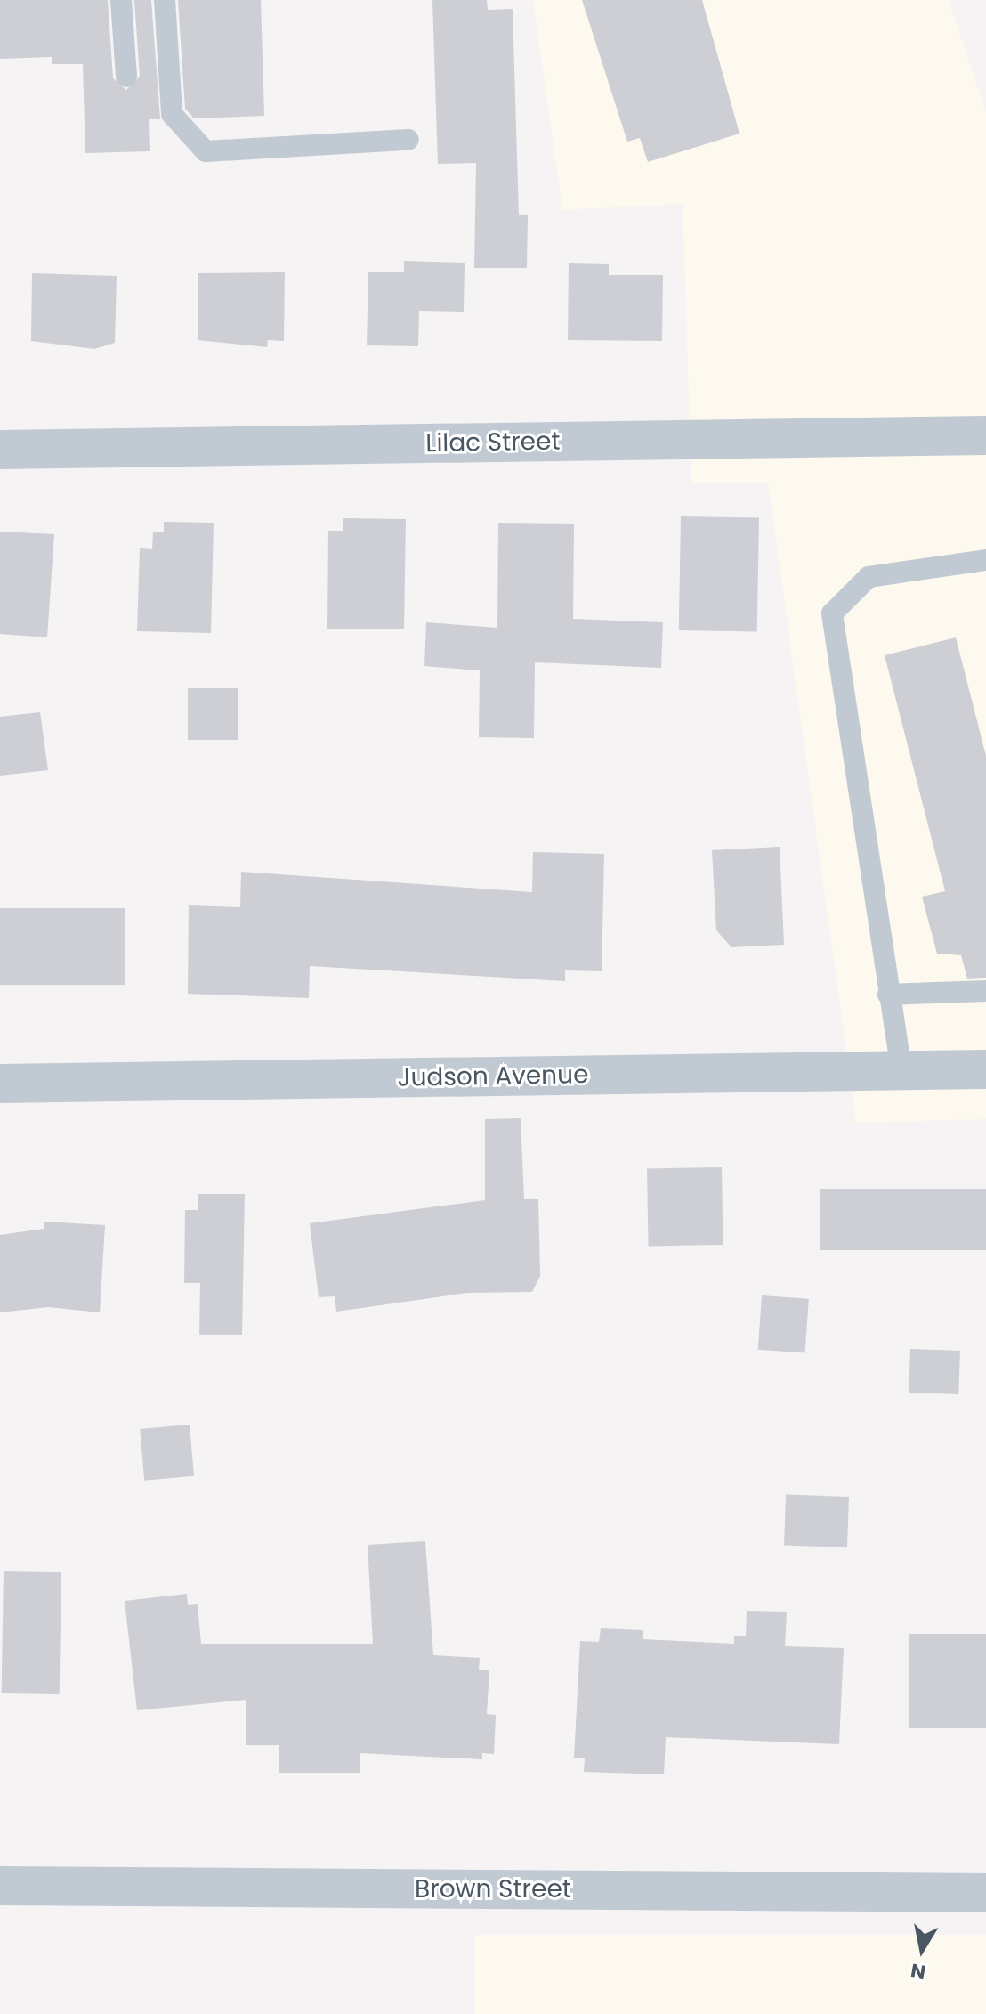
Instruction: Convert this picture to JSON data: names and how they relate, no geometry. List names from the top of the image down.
{
  "streets": {
    "street": ["Lilac Street", "Judson Avenue", "Brown Street"]
  },
  "north": "bottom"
}
